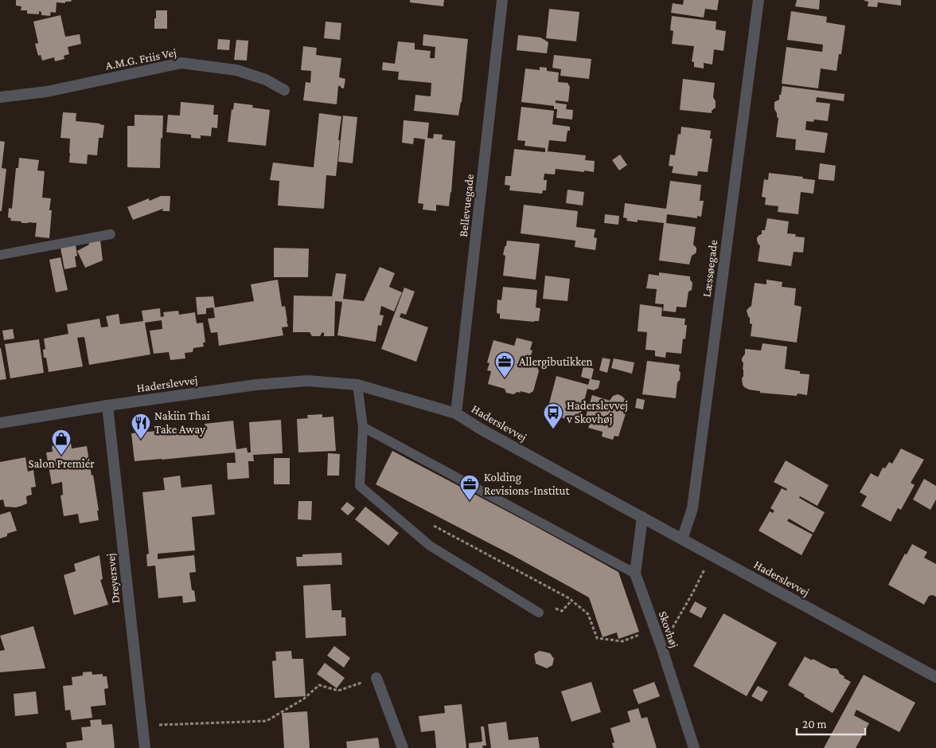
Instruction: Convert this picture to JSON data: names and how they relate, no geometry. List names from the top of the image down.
{
  "streets": {
    "street": [
      "A.M.G. Friis Vej",
      "Bellevuegade",
      "Læssøegade",
      "Haderslevvej",
      "Dreyersvej",
      "Skovhøj"
    ]
  },
  "crossings": [
    ["Bellevuegade", "Haderslevvej"],
    ["Læssøegade", "Haderslevvej"],
    ["Haderslevvej", "Dreyersvej"],
    ["Haderslevvej", "Skovhøj"]
  ],
  "places": {
    "office": ["Allergibutikken", "Kolding Revisions-Institut"],
    "bus stop": ["Haderslevvej v Skovhøj"],
    "restaurant": ["Nakiin Thai Take Away"],
    "shop": ["Salon Premiér"]
  },
  "scale_bar": "20 m"
}
